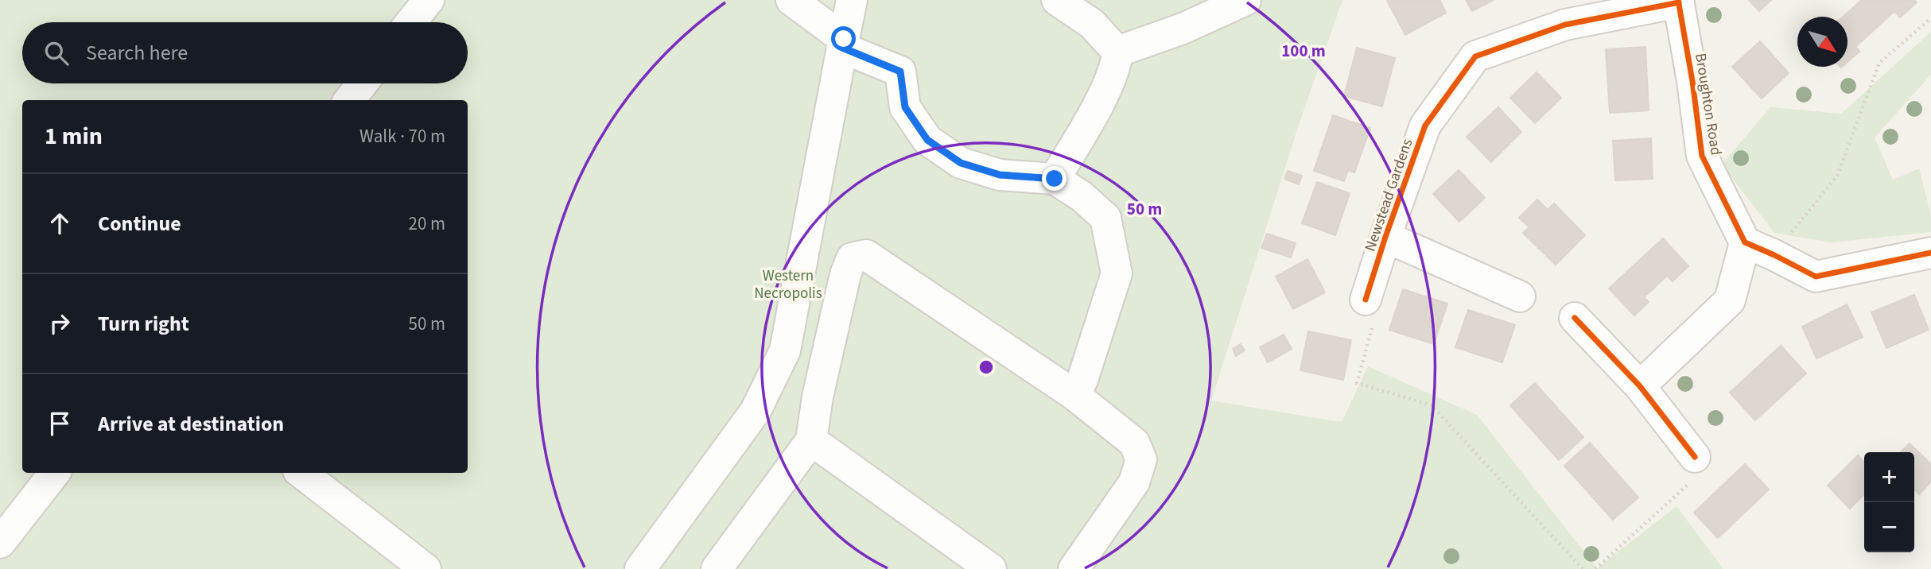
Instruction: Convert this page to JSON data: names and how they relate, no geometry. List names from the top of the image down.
{
  "streets": {
    "street": ["Broughton Road", "Newstead Gardens"]
  },
  "crossings": [
    ["Broughton Road", "Newstead Gardens"]
  ],
  "parks": ["Western Necropolis"],
  "north": "bottom right",
  "page": {
    "search": "Search here",
    "heading": ["1 min", "Walk · 70 m"],
    "list": [
      ["Continue", "20 m"],
      ["Turn right", "50 m"],
      "Arrive at destination"
    ],
    "map_buttons": ["+", "−"]
  },
  "rings": ["100 m", "50 m"]
}
